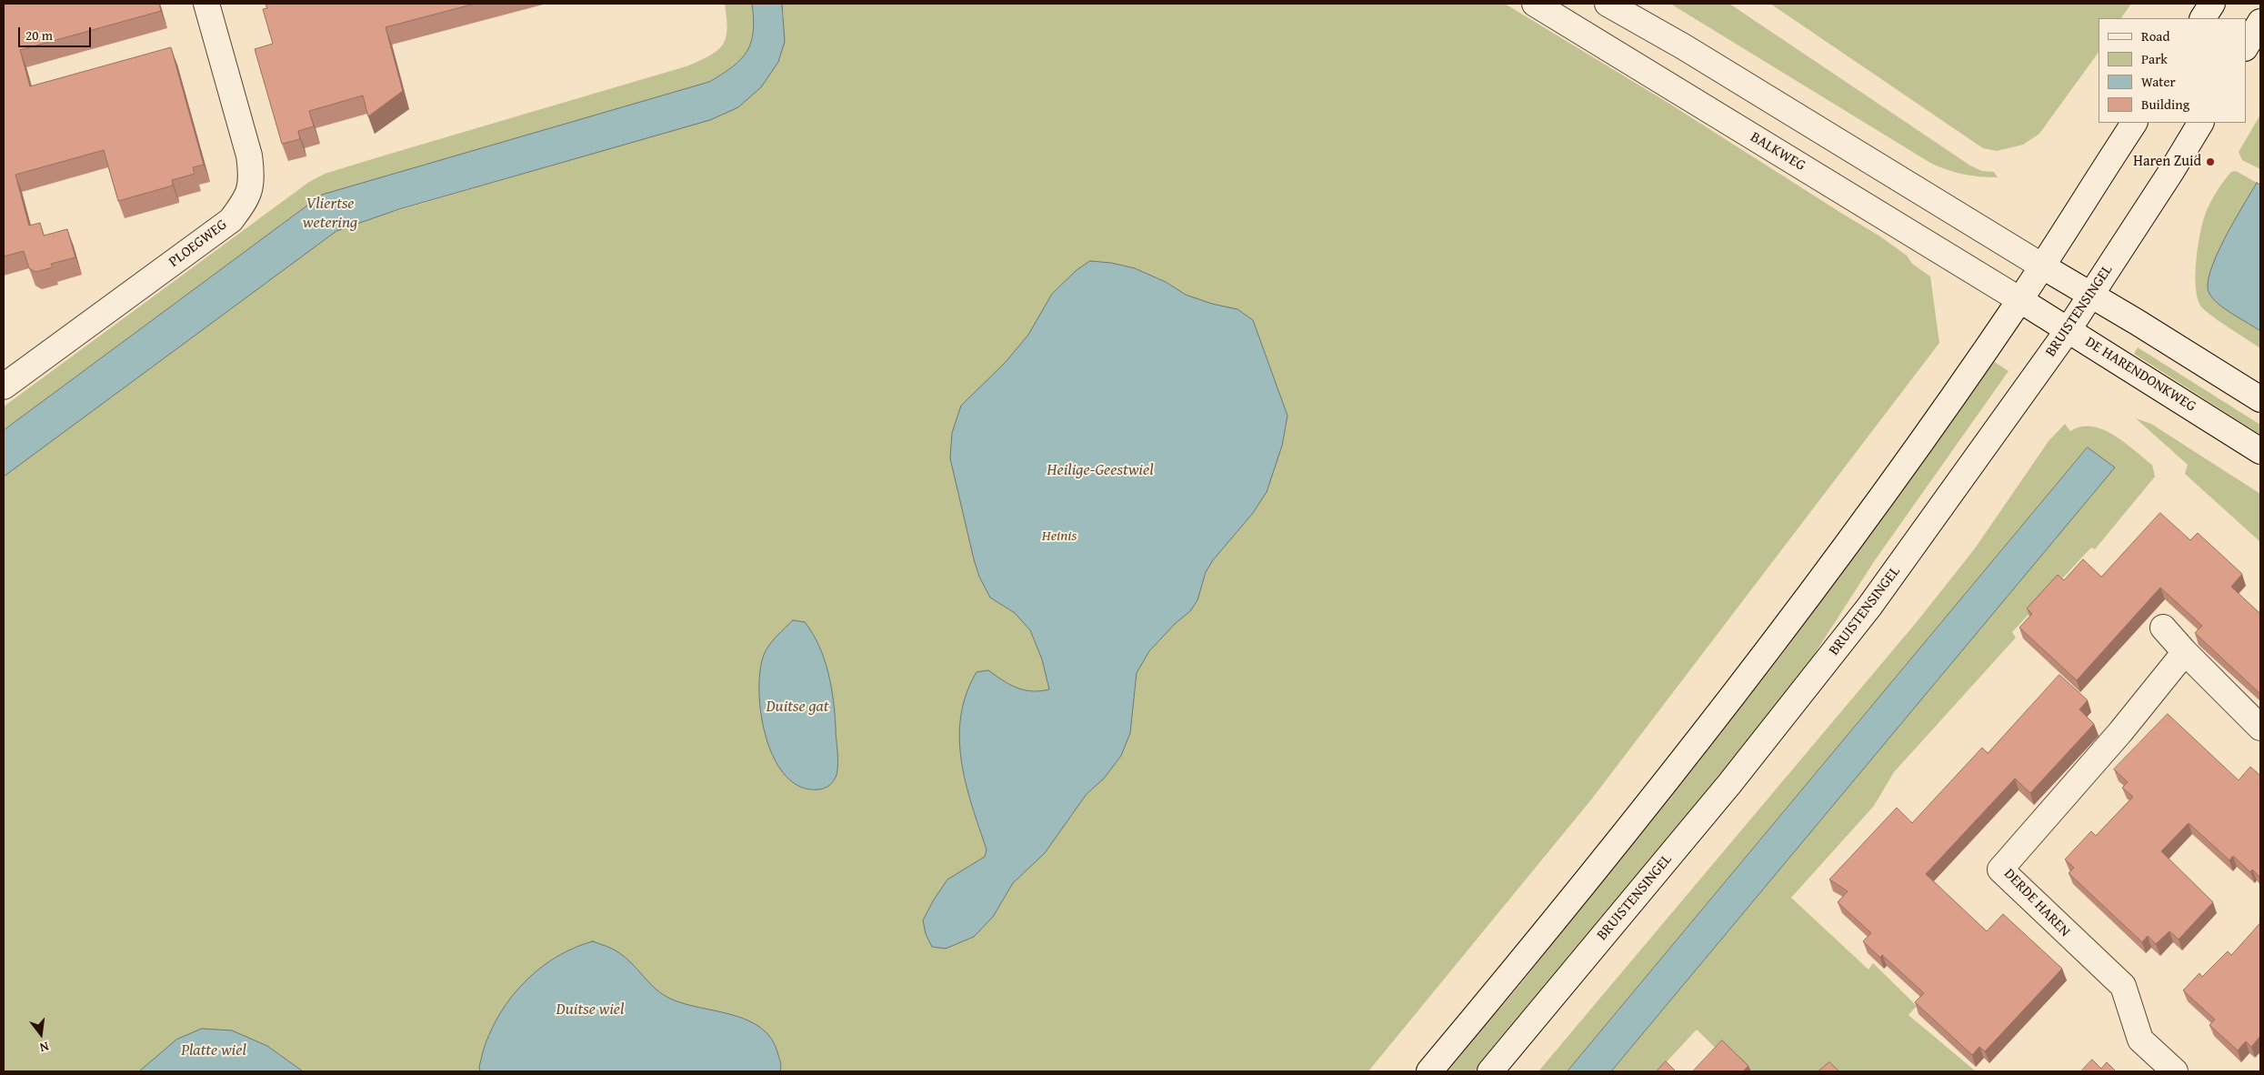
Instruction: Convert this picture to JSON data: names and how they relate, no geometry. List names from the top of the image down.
{
  "streets": {
    "main road": [
      "BALKWEG",
      "PLOEGWEG",
      "BRUISTENSINGEL",
      "DE HARENDONKWEG",
      "DERDE HAREN"
    ]
  },
  "crossings": [
    ["BALKWEG", "DE HARENDONKWEG"],
    ["BRUISTENSINGEL", "DE HARENDONKWEG"]
  ],
  "water": [
    "Vliertse wetering",
    "Heilige-Geestwiel",
    "Duitse gat",
    "Duitse wiel",
    "Platte wiel"
  ],
  "parks": ["Heinis"],
  "places": ["Haren Zuid"],
  "legend": [
    "Road",
    "Park",
    "Water",
    "Building"
  ],
  "scale_bar": "20 m",
  "north": "bottom"
}
